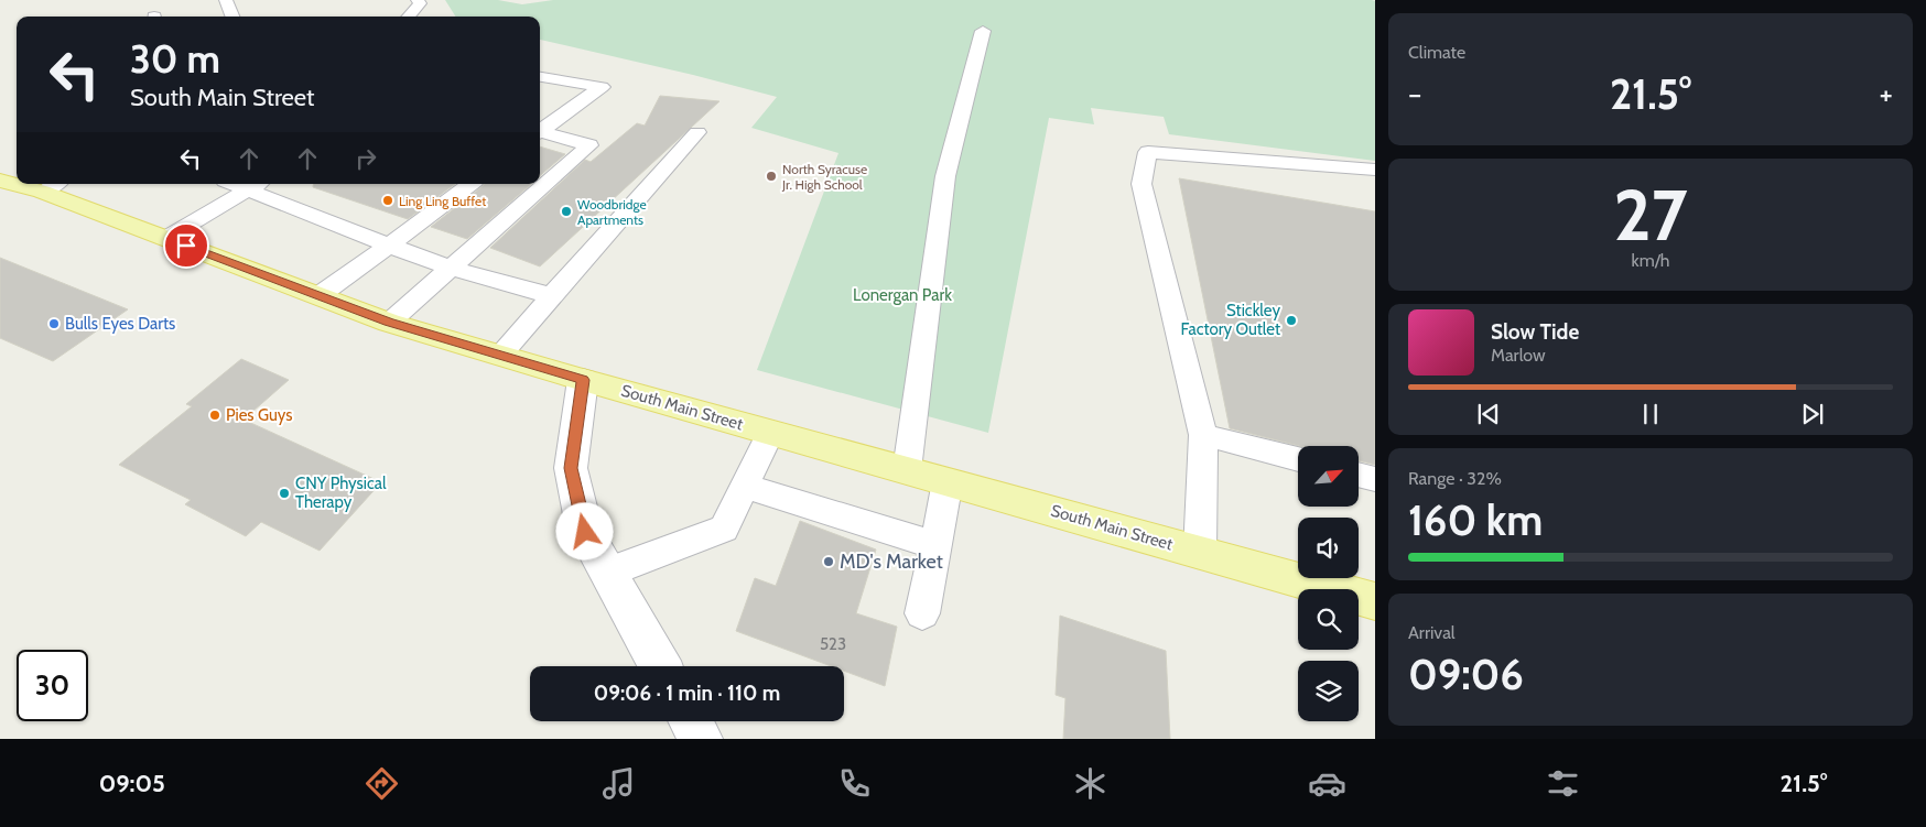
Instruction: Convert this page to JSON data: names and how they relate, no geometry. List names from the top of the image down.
{
  "streets": {
    "main road": ["South Main Street"]
  },
  "parks": ["Lonergan Park"],
  "places": [
    "North Syracuse Jr. High School",
    "Ling Ling Buffet",
    "Woodbridge Apartments",
    "Stickley Factory Outlet",
    "Bulls Eyes Darts",
    "Pies Guys",
    "CNY Physical Therapy",
    "MD's Market"
  ],
  "house_numbers": ["523"],
  "north": "top right",
  "page": {
    "tile": [
      "Climate",
      ["27", "km/h"],
      ["Range · 32%", "160 km"],
      ["Arrival", "09:06"]
    ],
    "turn": ["30 m", "South Main Street"],
    "heat": ["−", "21.5°", "+"],
    "song": ["Slow Tide", "Marlow"],
    "limit": "30",
    "trip": "09:06 · 1 min · 110 m",
    "tabs": ["09:05", "21.5°"]
  }
}
